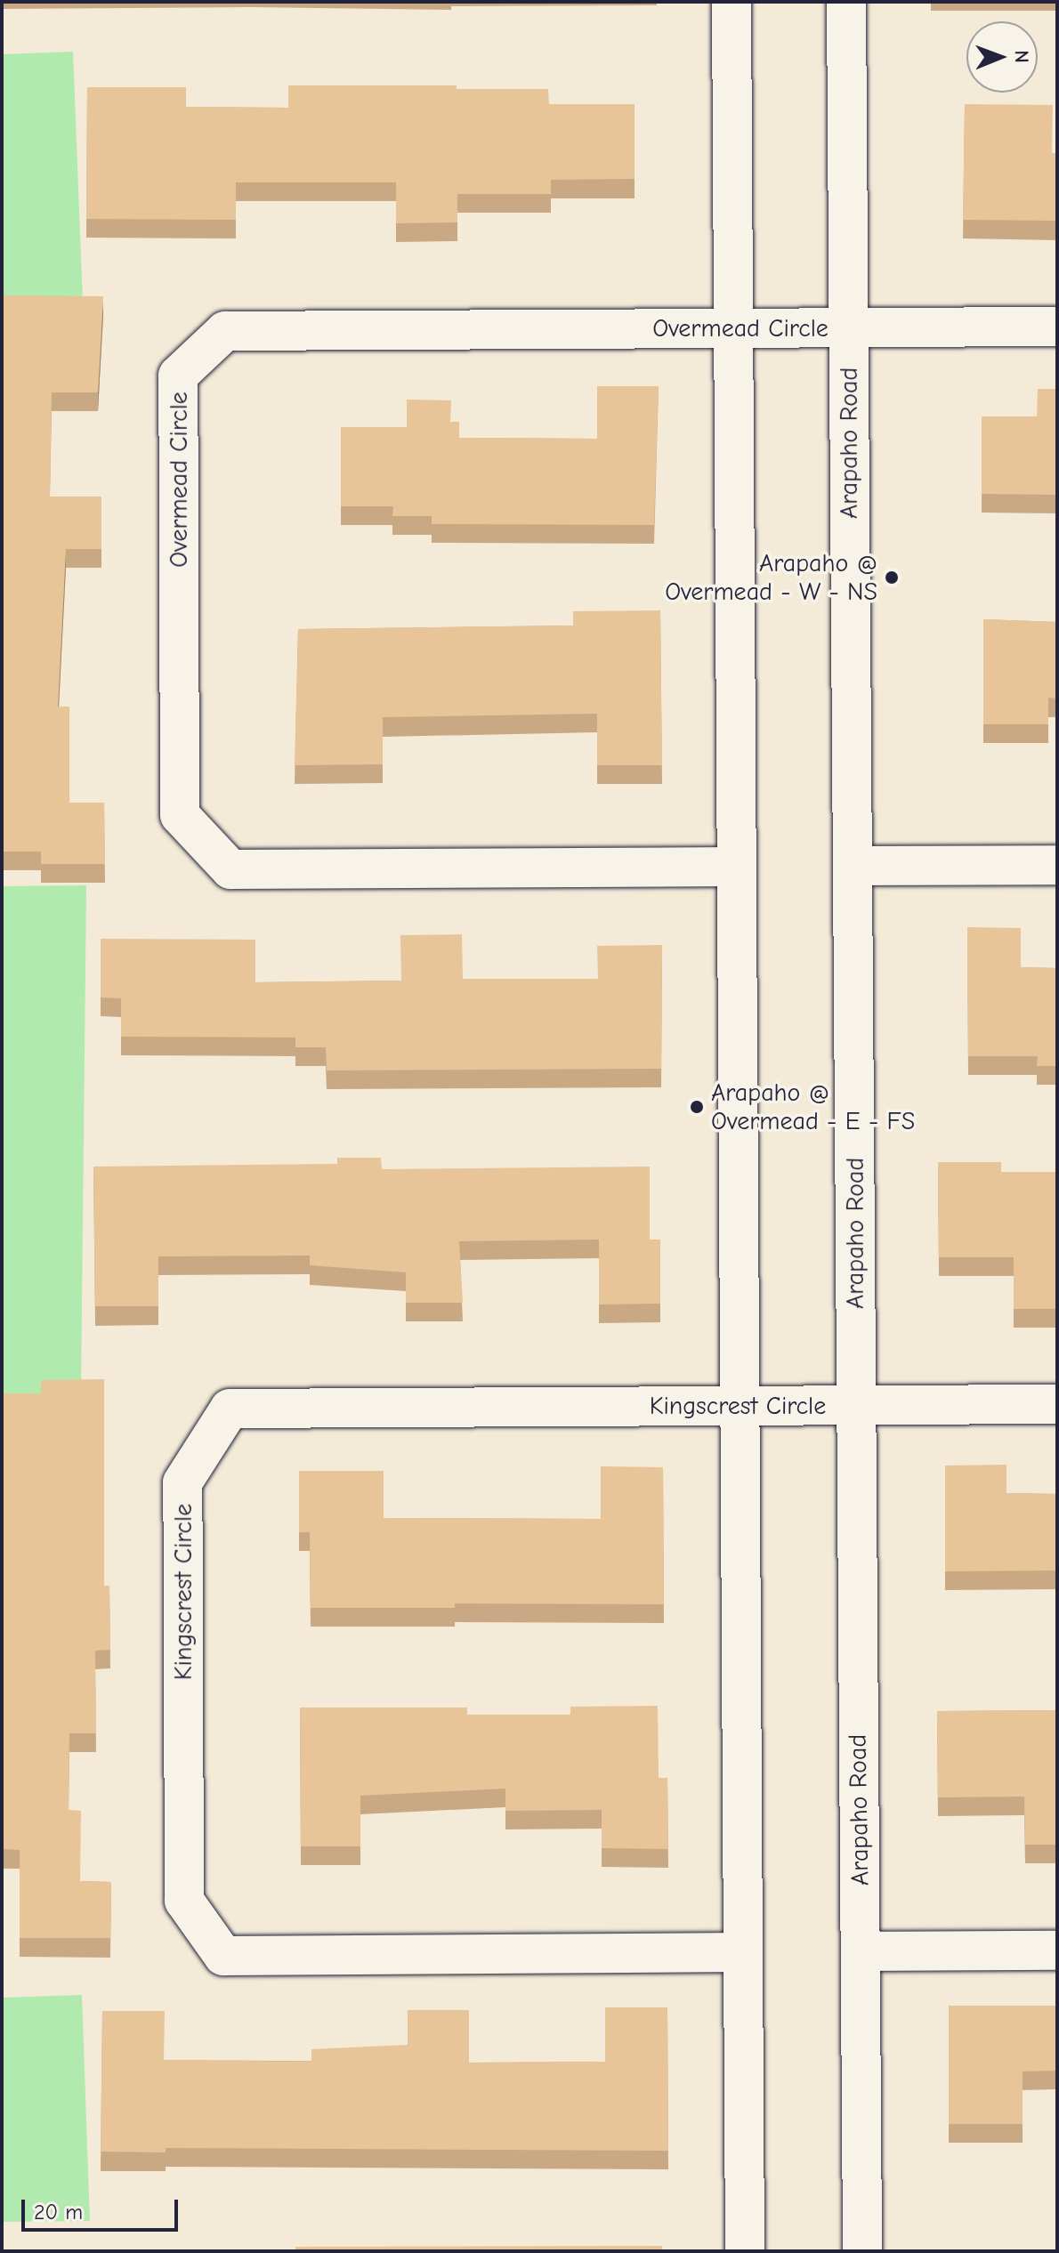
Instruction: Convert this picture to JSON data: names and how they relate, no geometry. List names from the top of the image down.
{
  "streets": {
    "main road": ["Overmead Circle", "Arapaho Road", "Kingscrest Circle"]
  },
  "crossings": [
    ["Overmead Circle", "Arapaho Road"],
    ["Arapaho Road", "Kingscrest Circle"]
  ],
  "places": ["Arapaho @ Overmead - W - NS", "Arapaho @ Overmead - E - FS"],
  "scale_bar": "20 m",
  "north": "right"
}
